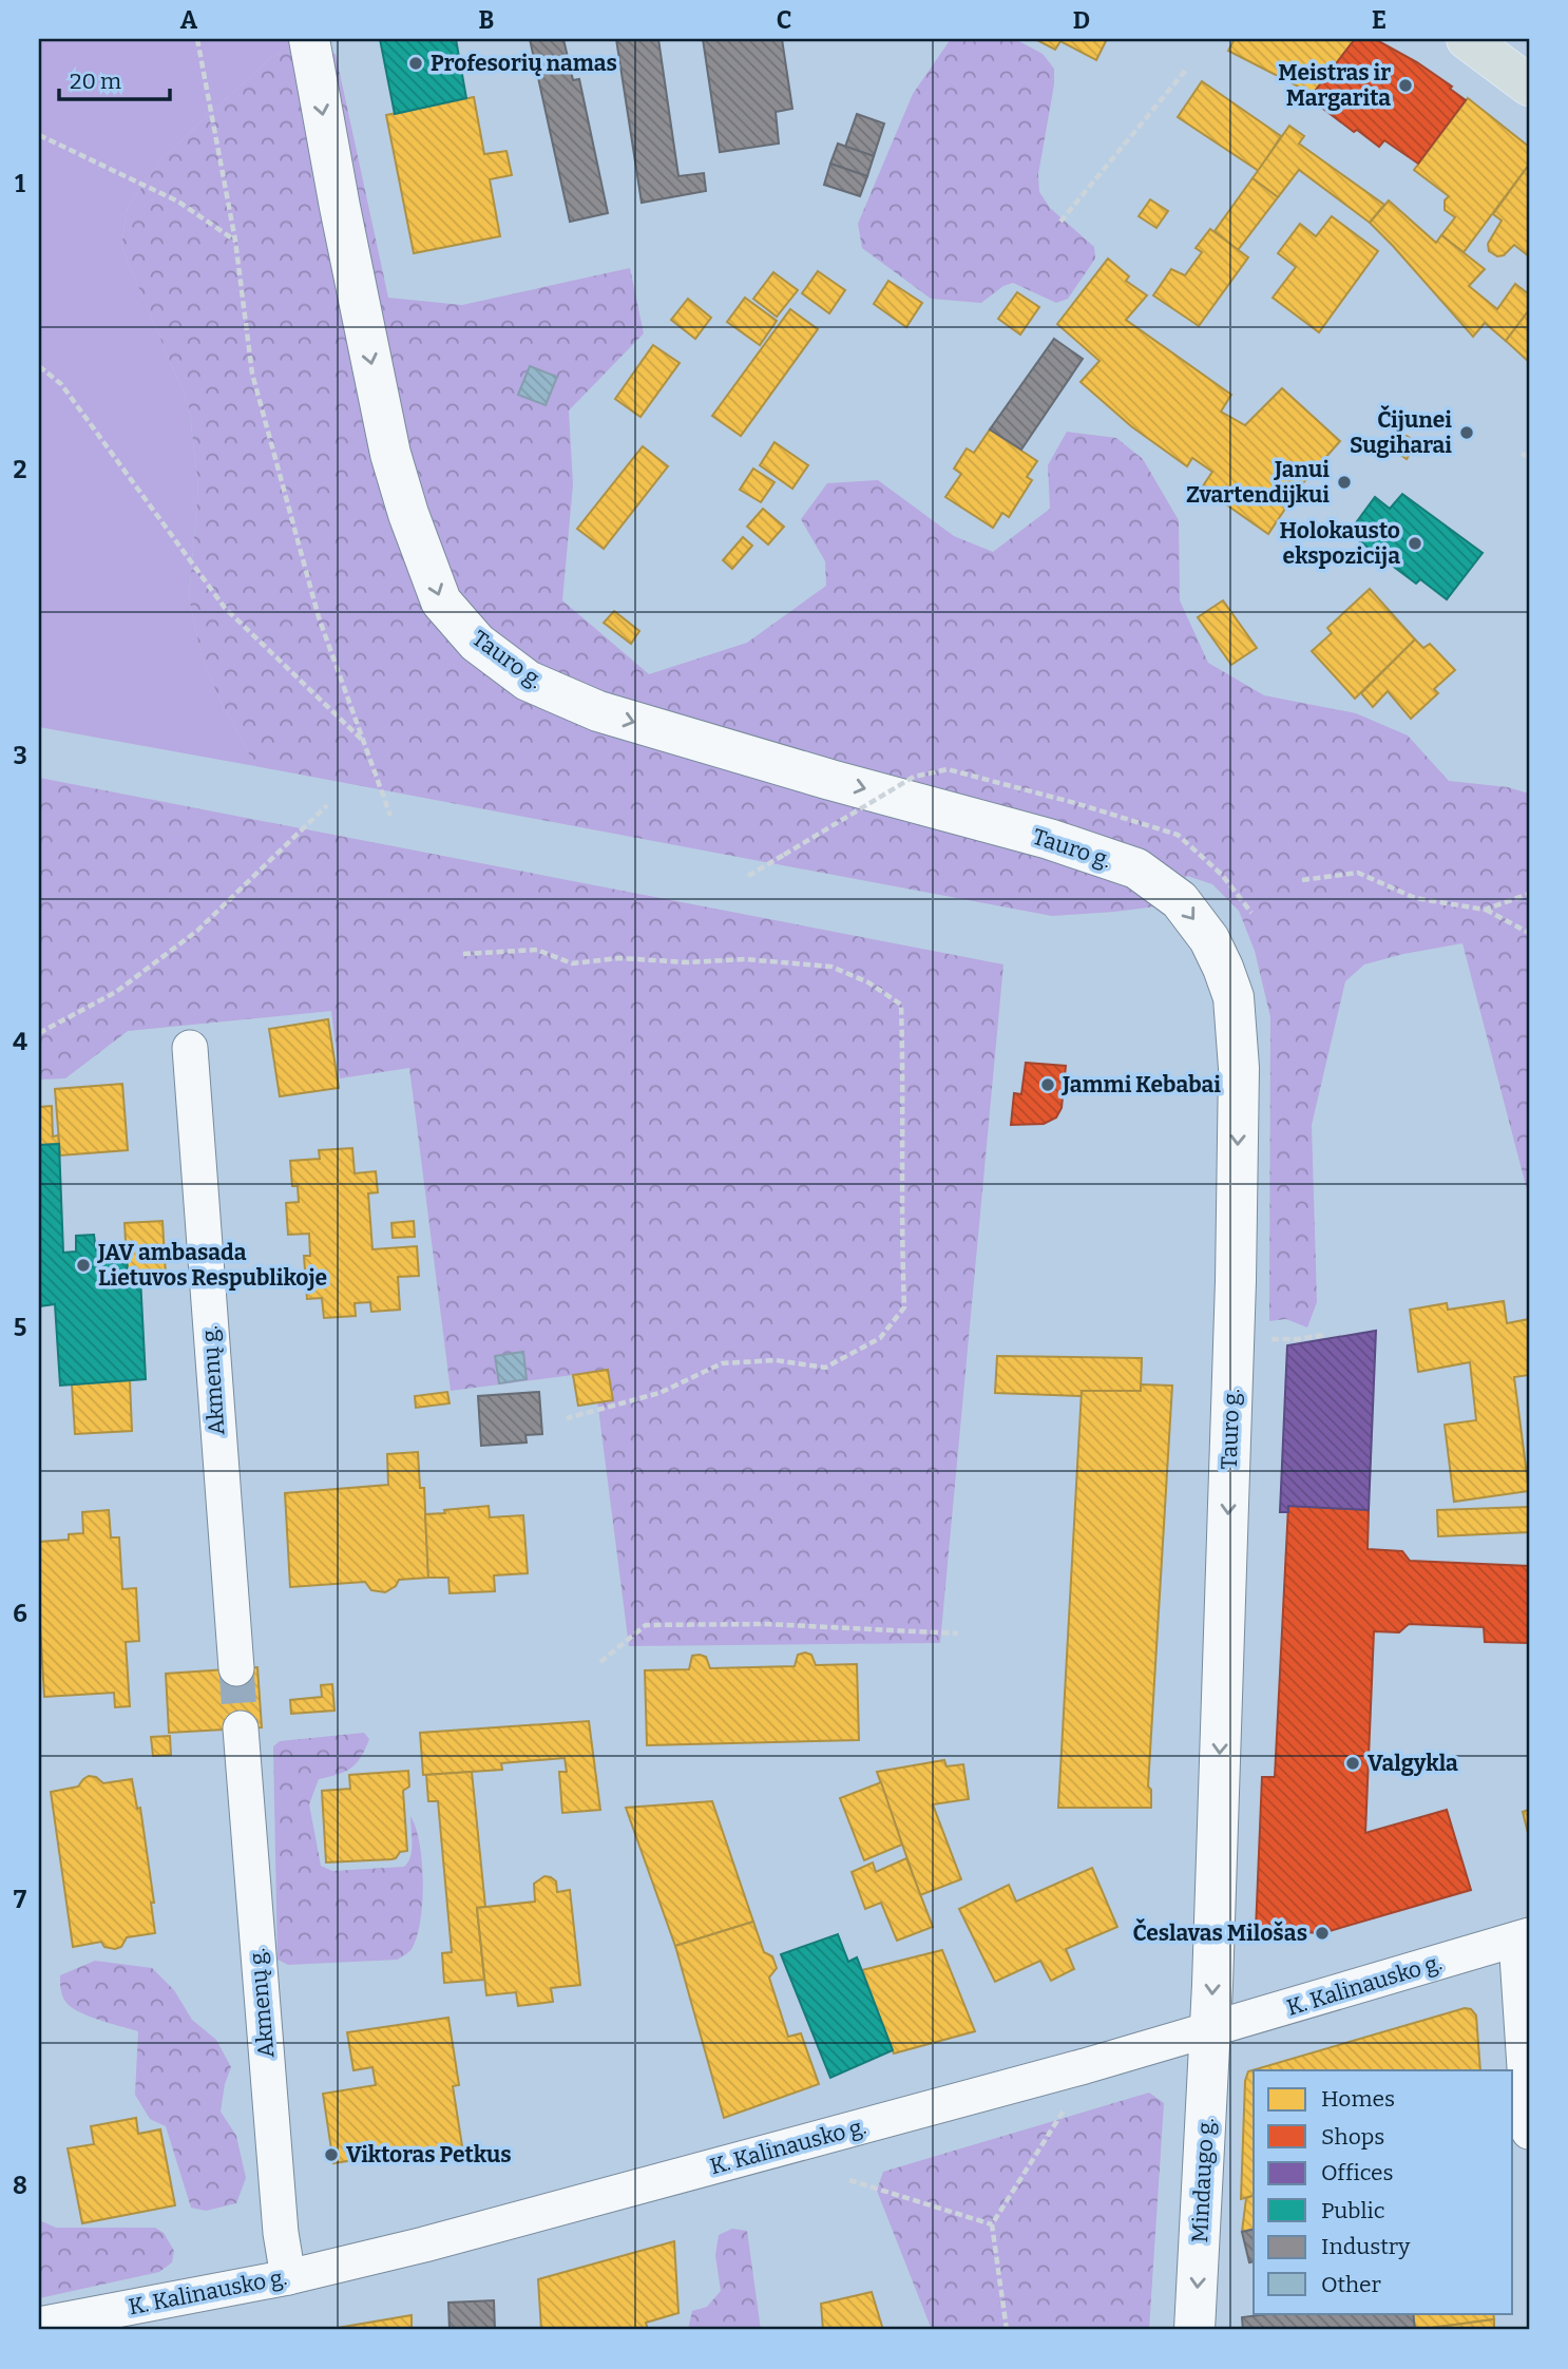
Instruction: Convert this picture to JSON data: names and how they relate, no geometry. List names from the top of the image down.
{
  "streets": {
    "main road": ["Tauro g.", "Mindaugo g."],
    "street": ["Akmenų g.", "K. Kalinausko g."]
  },
  "crossings": [
    ["Tauro g.", "K. Kalinausko g."],
    ["Tauro g.", "Mindaugo g."],
    ["Akmenų g.", "K. Kalinausko g."],
    ["K. Kalinausko g.", "Mindaugo g."]
  ],
  "one_way": ["Tauro g.", "Mindaugo g."],
  "places": [
    "Profesorių namas",
    "Meistras ir Margarita",
    "Čijunei Sugiharai",
    "Janui Zvartendijkui",
    "Holokausto ekspozicija",
    "Jammi Kebabai",
    "JAV ambasada Lietuvos Respublikoje",
    "Valgykla",
    "Česlavas Milošas",
    "Viktoras Petkus"
  ],
  "legend": [
    "Homes",
    "Shops",
    "Offices",
    "Public",
    "Industry",
    "Other"
  ],
  "scale_bar": "20 m",
  "grid": {
    "columns": [
      "A",
      "B",
      "C",
      "D",
      "E"
    ],
    "rows": [
      "1",
      "2",
      "3",
      "4",
      "5",
      "6",
      "7",
      "8"
    ]
  }
}
